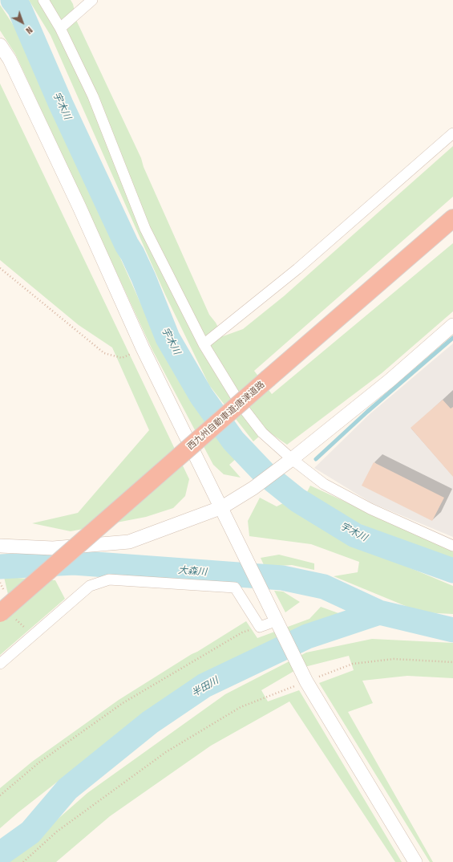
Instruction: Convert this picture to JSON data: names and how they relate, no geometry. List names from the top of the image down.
{
  "streets": {
    "highway": ["西九州自動車道;唐津道路"]
  },
  "water": ["宇木川", "大森川", "半田川"],
  "north": "bottom right"
}
